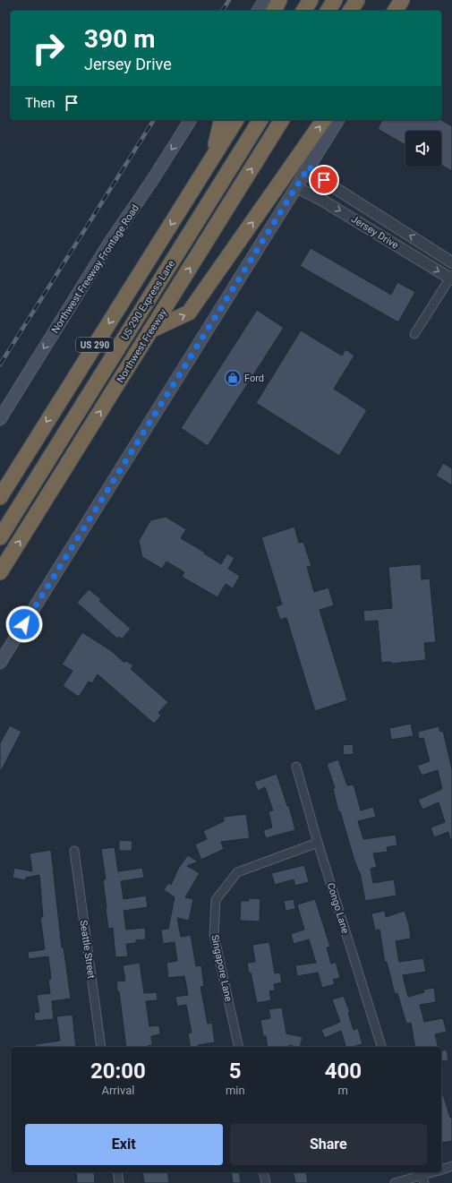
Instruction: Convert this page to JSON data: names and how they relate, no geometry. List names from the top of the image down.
{
  "streets": {
    "highway": ["US 290 Express Lane", "US 290", "Northwest Freeway"],
    "main road": ["Northwest Freeway Frontage Road"],
    "street": [
      "Jersey Drive",
      "Congo Lane",
      "Seattle Street",
      "Singapore Lane"
    ]
  },
  "crossings": [
    ["Congo Lane", "Singapore Lane"]
  ],
  "one_way": ["Northwest Freeway Frontage Road"],
  "places": {
    "shop": ["Ford"]
  },
  "page": {
    "turn": ["390 m", "Jersey Drive"],
    "then": "Then",
    "eta": [
      "20:00",
      "Arrival",
      "5",
      "min",
      "400",
      "m"
    ],
    "buttons": ["Exit", "Share"]
  }
}
